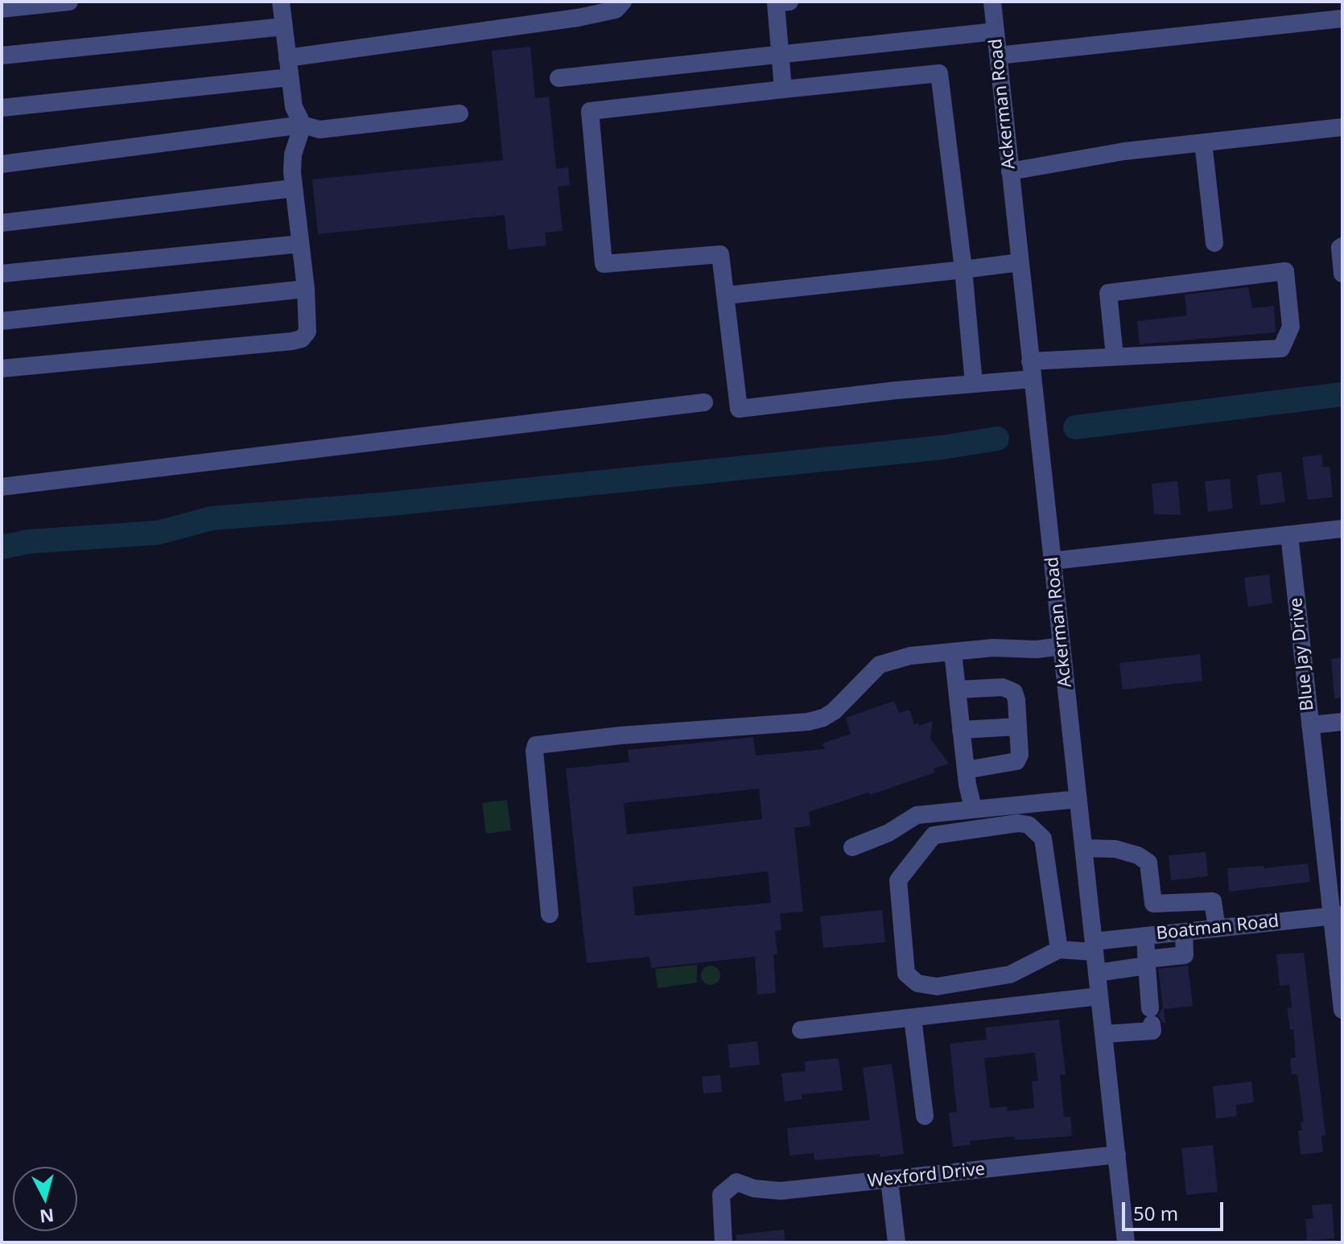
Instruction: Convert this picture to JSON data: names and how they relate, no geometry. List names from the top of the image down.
{
  "streets": {
    "street": [
      "Ackerman Road",
      "Blue Jay Drive",
      "Boatman Road",
      "Wexford Drive"
    ]
  },
  "crossings": [
    ["Ackerman Road", "Boatman Road"],
    ["Ackerman Road", "Wexford Drive"],
    ["Blue Jay Drive", "Boatman Road"]
  ],
  "scale_bar": "50 m",
  "north": "bottom"
}
